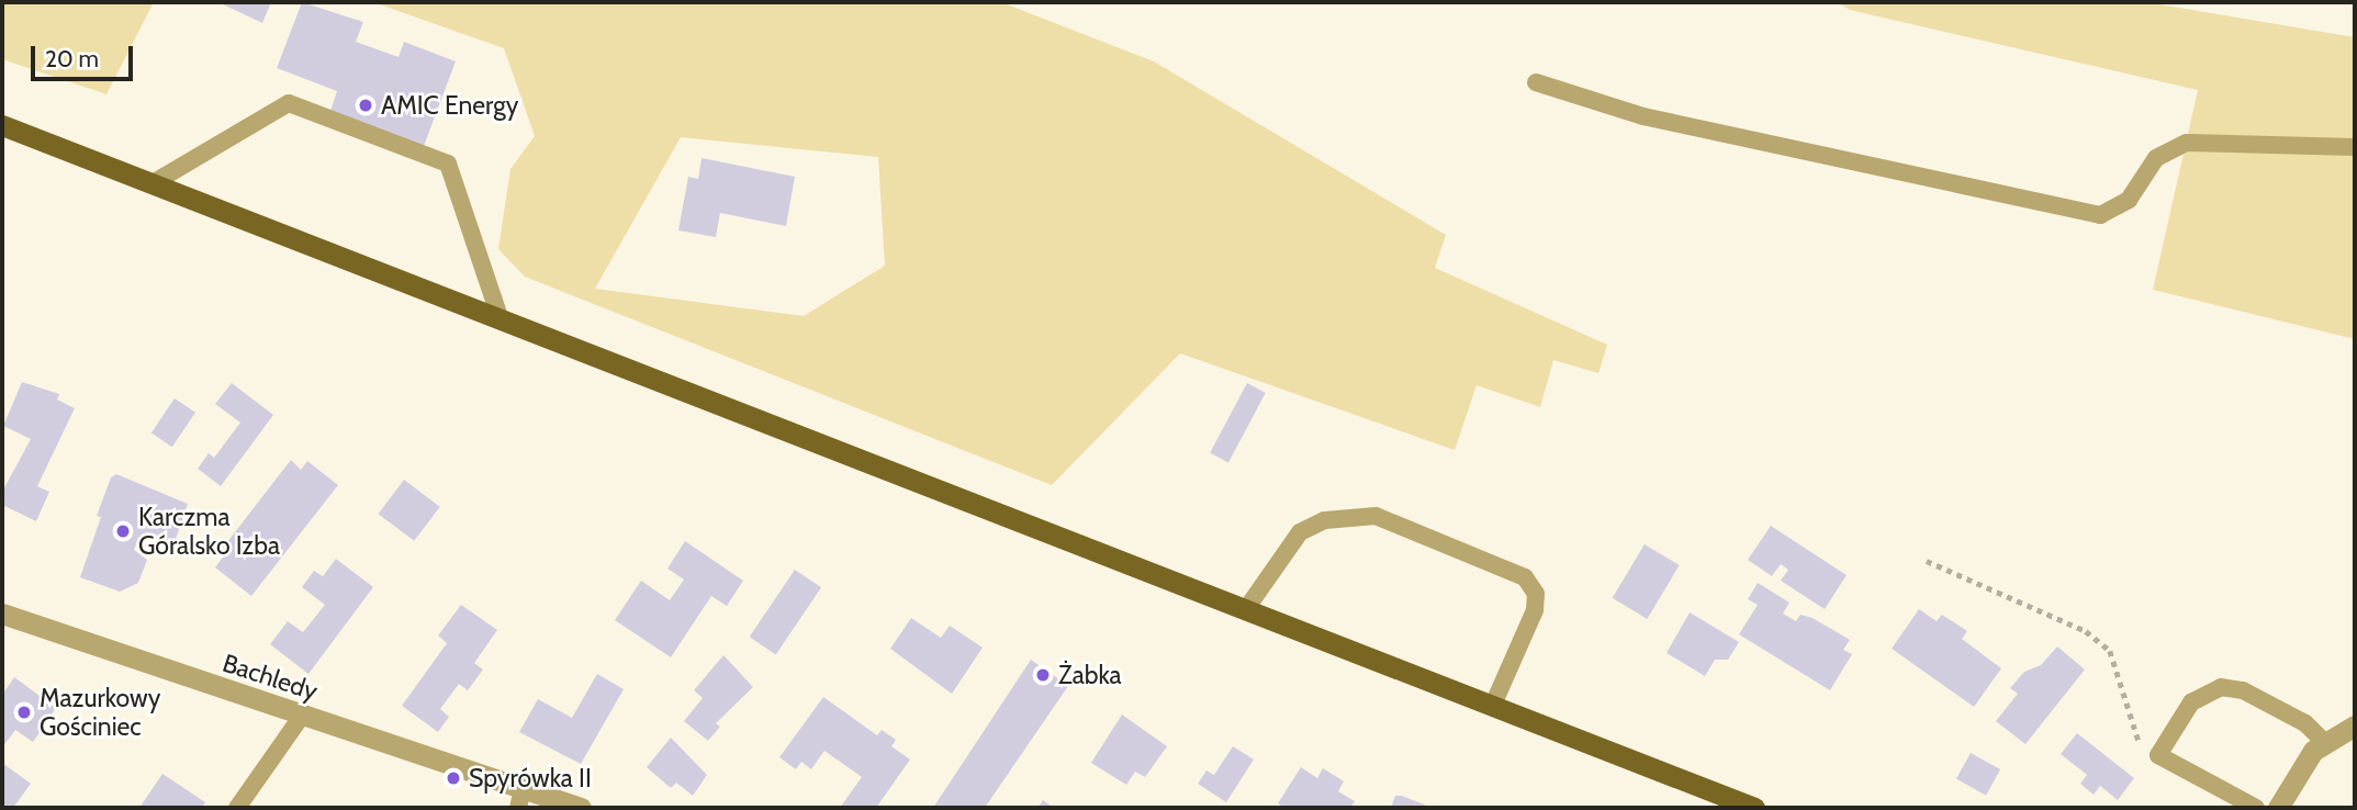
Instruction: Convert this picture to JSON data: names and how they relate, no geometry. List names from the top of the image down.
{
  "streets": {
    "street": ["Bachledy"]
  },
  "places": [
    "AMIC Energy",
    "Karczma Góralsko Izba",
    "Żabka",
    "Mazurkowy Gościniec",
    "Spyrówka II"
  ],
  "scale_bar": "20 m"
}
